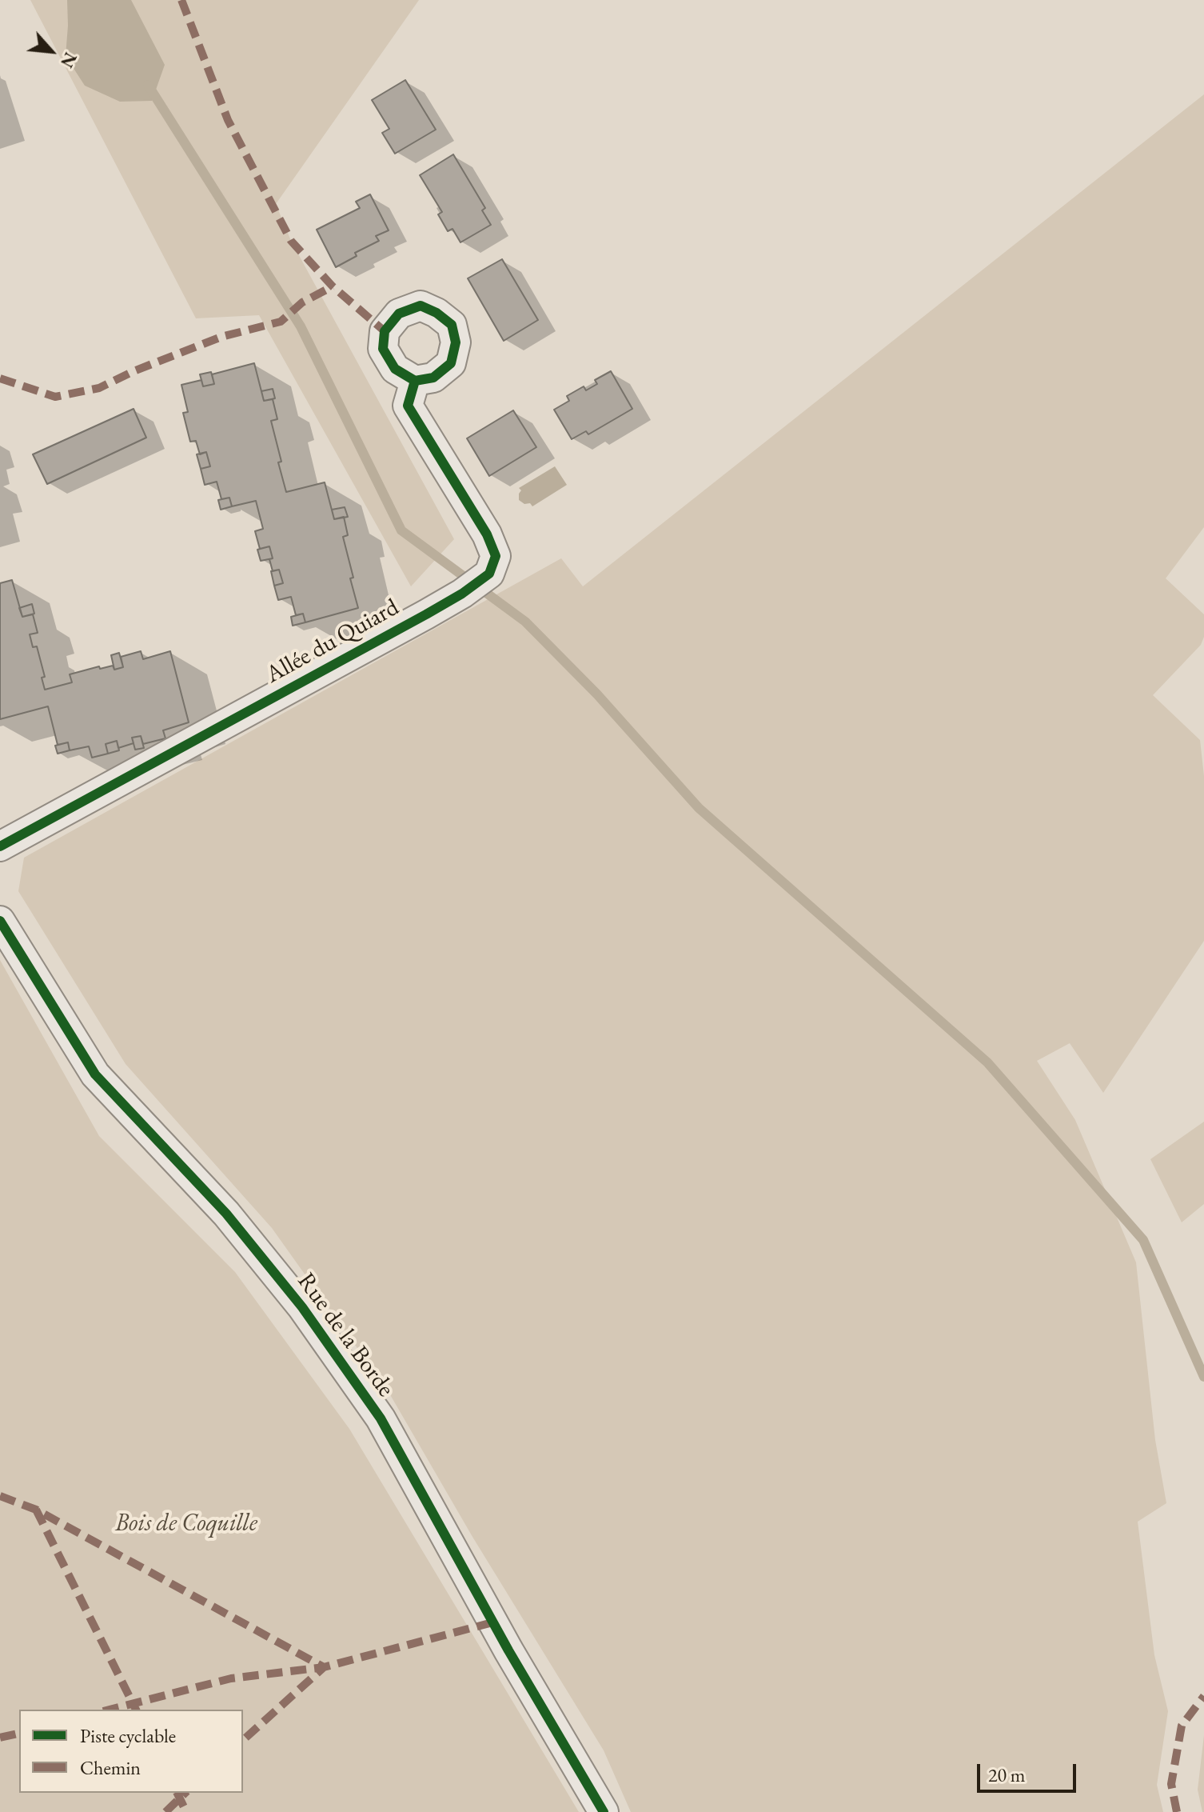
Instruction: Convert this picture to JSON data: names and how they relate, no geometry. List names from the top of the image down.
{
  "streets": {
    "street": ["Allée du Quiard", "Rue de la Borde"]
  },
  "parks": ["Bois de Coquille"],
  "legend": ["Piste cyclable", "Chemin"],
  "scale_bar": "20 m",
  "north": "bottom right"
}
